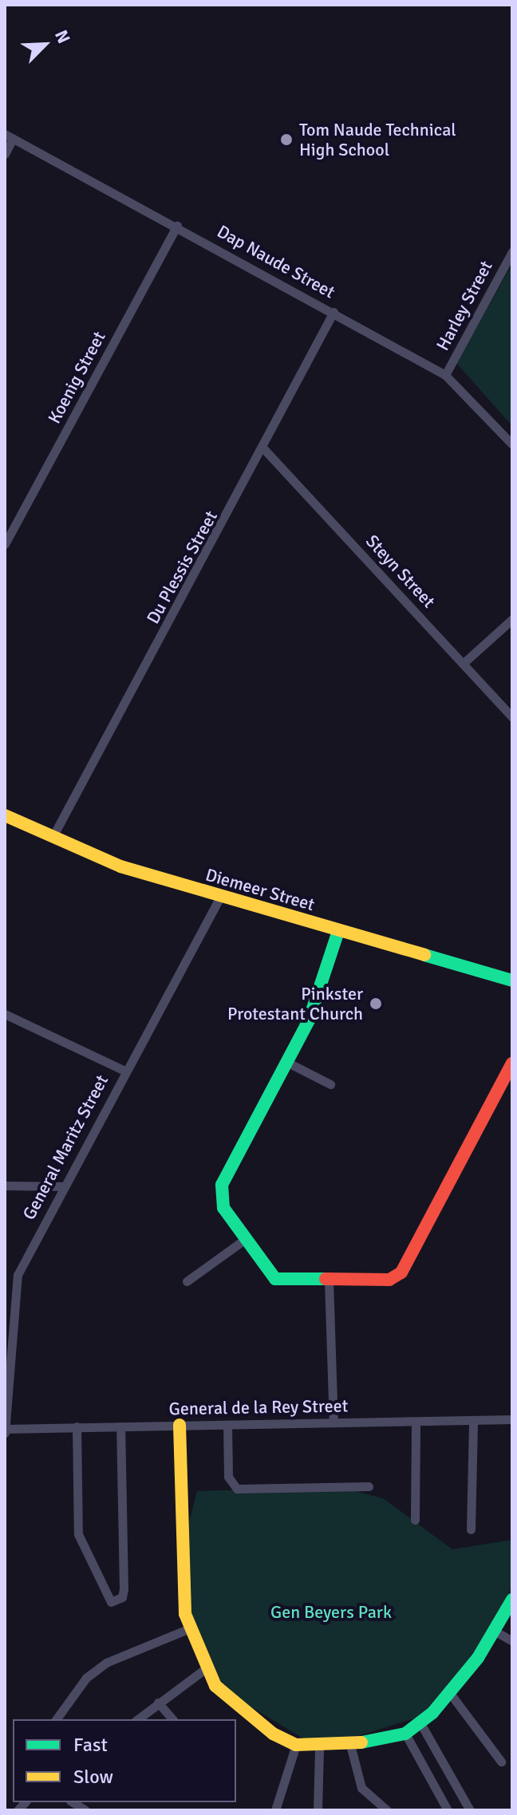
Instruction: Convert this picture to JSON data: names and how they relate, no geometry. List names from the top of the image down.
{
  "streets": {
    "street": [
      "Dap Naude Street",
      "Harley Street",
      "Koenig Street",
      "Du Plessis Street",
      "Steyn Street",
      "Diemeer Street",
      "General Maritz Street",
      "General de la Rey Street"
    ]
  },
  "crossings": [
    ["Dap Naude Street", "Harley Street"],
    ["Dap Naude Street", "Koenig Street"],
    ["Dap Naude Street", "Du Plessis Street"],
    ["Du Plessis Street", "Steyn Street"],
    ["Du Plessis Street", "Diemeer Street"],
    ["Diemeer Street", "General Maritz Street"],
    ["General Maritz Street", "General de la Rey Street"]
  ],
  "parks": ["Gen Beyers Park"],
  "places": ["Tom Naude Technical High School", "Pinkster Protestant Church"],
  "legend": ["Fast", "Slow"],
  "north": "top right"
}
